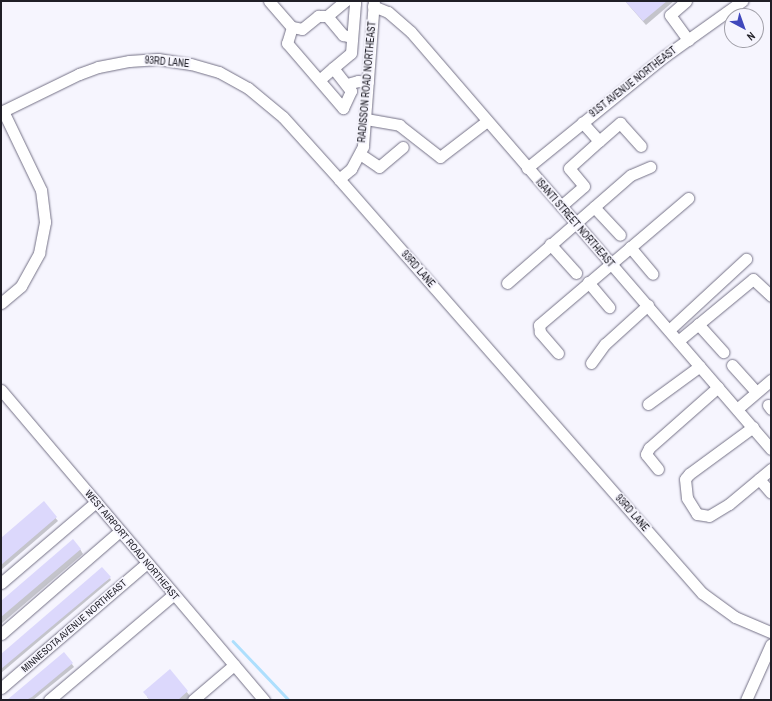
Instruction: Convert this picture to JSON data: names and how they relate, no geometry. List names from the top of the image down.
{
  "streets": {
    "street": [
      "93RD LANE",
      "RADISSON ROAD NORTHEAST",
      "91ST AVENUE NORTHEAST",
      "ISANTI STREET NORTHEAST",
      "WEST AIRPORT ROAD NORTHEAST",
      "MINNESOTA AVENUE NORTHEAST"
    ]
  },
  "crossings": [
    ["93RD LANE", "RADISSON ROAD NORTHEAST"],
    ["RADISSON ROAD NORTHEAST", "ISANTI STREET NORTHEAST"],
    ["91ST AVENUE NORTHEAST", "ISANTI STREET NORTHEAST"],
    ["WEST AIRPORT ROAD NORTHEAST", "MINNESOTA AVENUE NORTHEAST"]
  ],
  "north": "bottom right"
}
